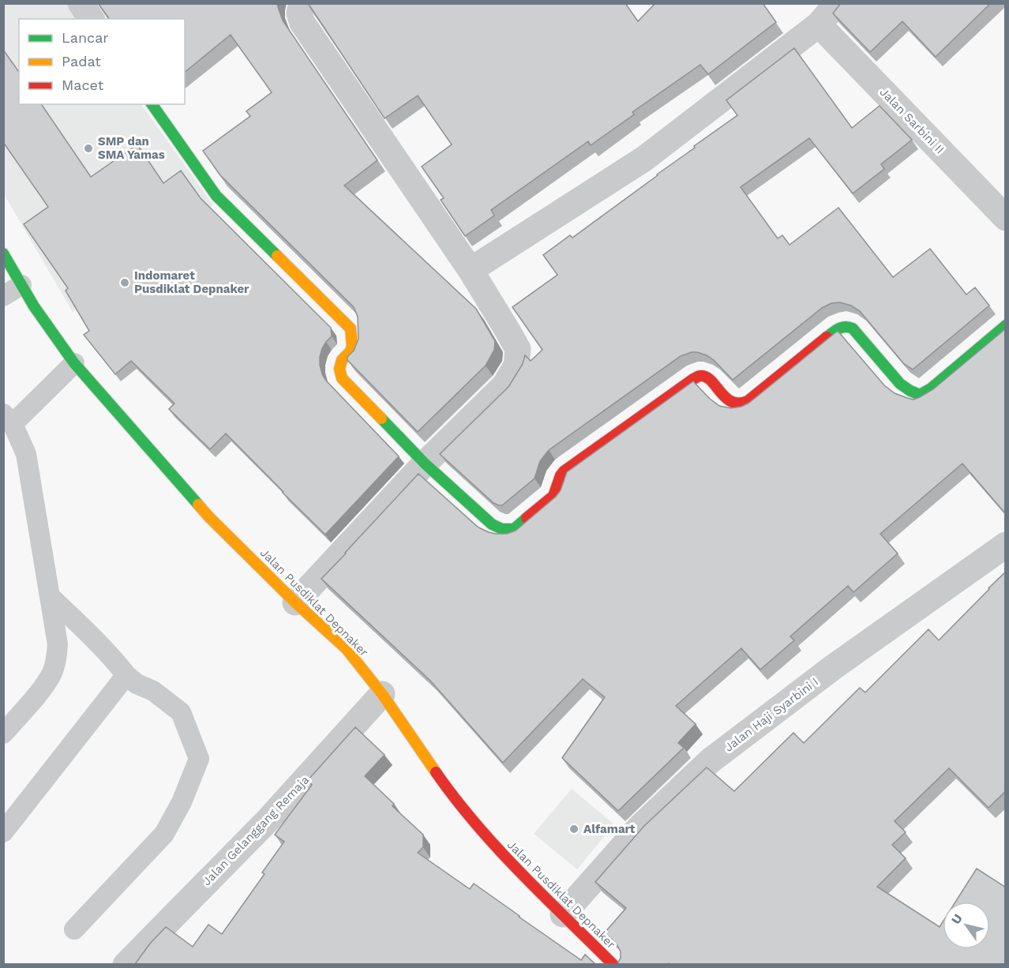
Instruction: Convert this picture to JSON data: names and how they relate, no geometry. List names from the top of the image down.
{
  "streets": {
    "street": [
      "Jalan Sarbini II",
      "Jalan Pusdiklat Depnaker",
      "Jalan Haji Syarbini I",
      "Jalan Gelanggang Remaja"
    ]
  },
  "crossings": [
    ["Jalan Pusdiklat Depnaker", "Jalan Haji Syarbini I"],
    ["Jalan Pusdiklat Depnaker", "Jalan Gelanggang Remaja"]
  ],
  "places": ["SMP dan SMA Yamas", "Indomaret Pusdiklat Depnaker", "Alfamart"],
  "legend": ["Lancar", "Padat", "Macet"],
  "north": "top left"
}
